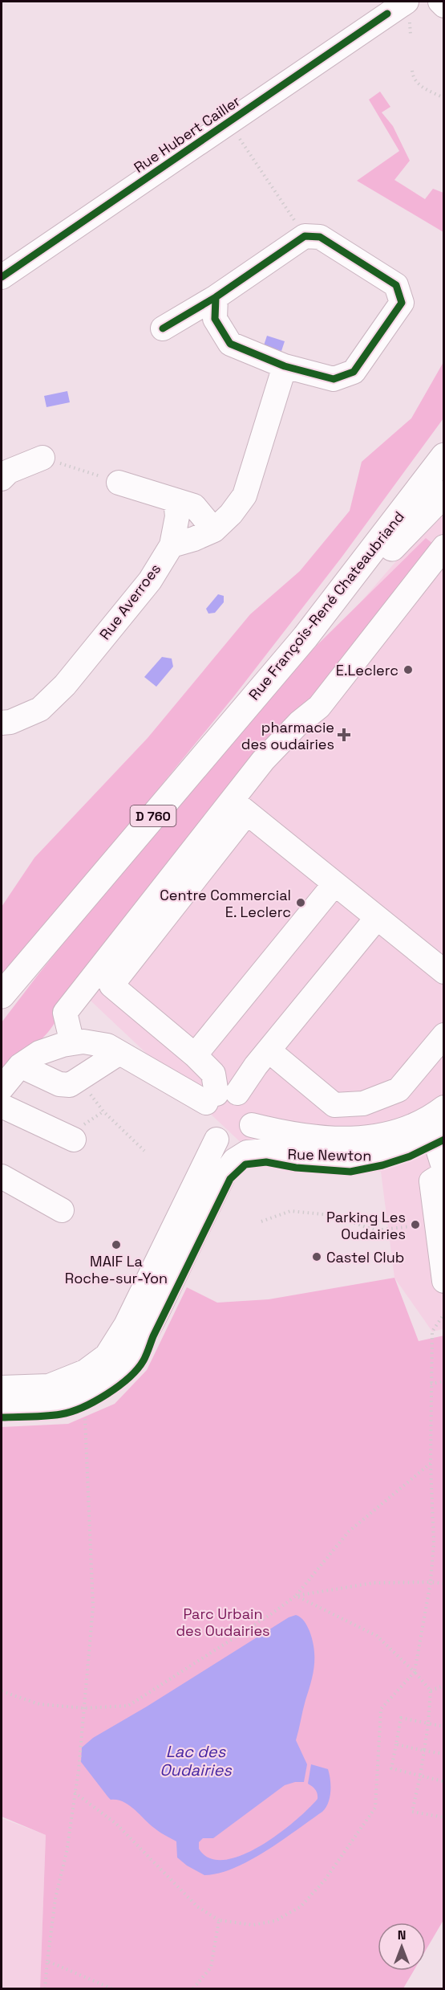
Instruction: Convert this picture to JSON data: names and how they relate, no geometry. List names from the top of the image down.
{
  "streets": {
    "main road": ["Rue François-René Chateaubriand", "D 760"],
    "street": ["Rue Hubert Cailler", "Rue Averroes", "Rue Newton"]
  },
  "water": ["Lac des Oudairies"],
  "parks": ["Parc Urbain des Oudairies"],
  "places": {
    "other": [
      "E.Leclerc",
      "Centre Commercial E. Leclerc",
      "Parking Les Oudairies",
      "MAIF La Roche-sur-Yon",
      "Castel Club"
    ],
    "health": ["pharmacie des oudairies"]
  },
  "north": "top"
}
